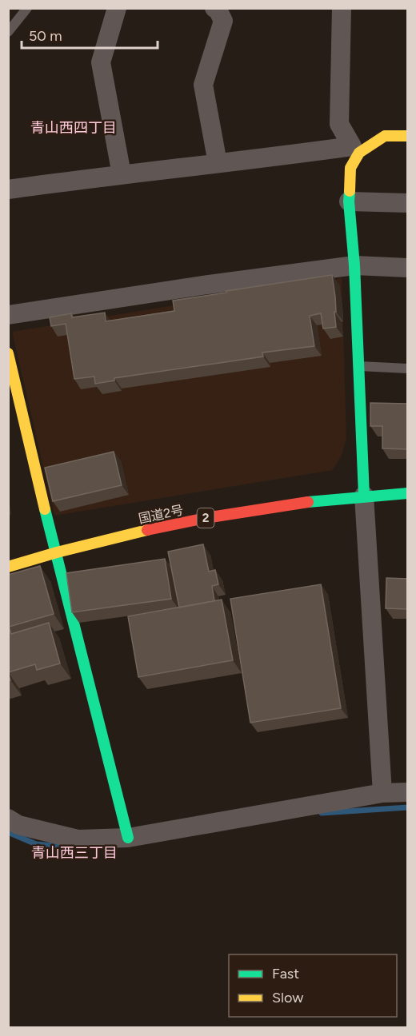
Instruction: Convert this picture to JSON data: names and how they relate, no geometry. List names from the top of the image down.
{
  "streets": {
    "main road": ["国道2号", "2"]
  },
  "districts": ["青山西四丁目", "青山西三丁目"],
  "legend": ["Fast", "Slow"],
  "scale_bar": "50 m"
}
